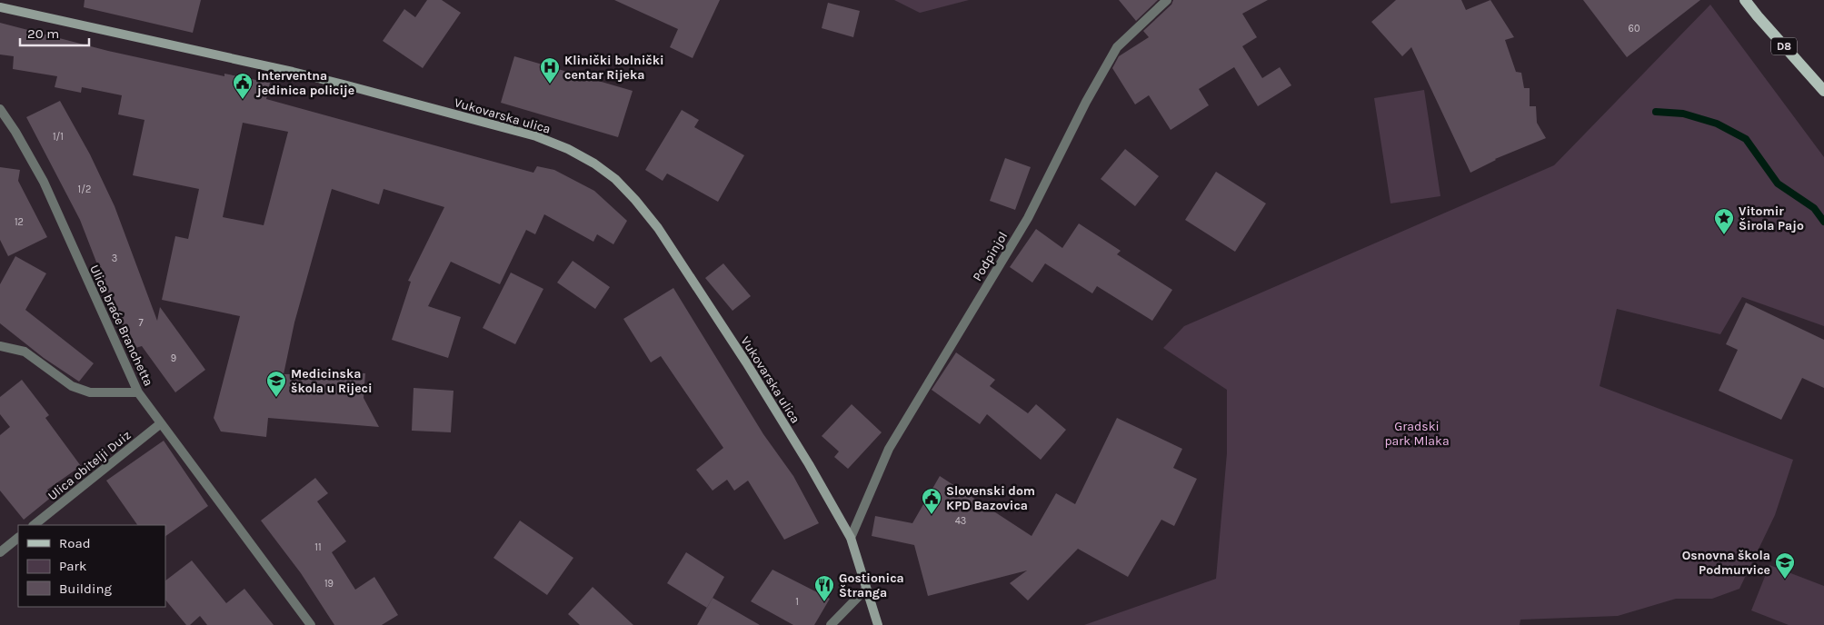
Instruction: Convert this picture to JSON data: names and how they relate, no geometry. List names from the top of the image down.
{
  "streets": {
    "main road": ["D8", "Vukovarska ulica"],
    "street": ["Podpinjol", "Ulica braće Branchetta", "Ulica obitelji Duiz"]
  },
  "crossings": [
    ["Vukovarska ulica", "Podpinjol"],
    ["Ulica braće Branchetta", "Ulica obitelji Duiz"]
  ],
  "parks": ["Gradski park Mlaka"],
  "places": {
    "hospital": ["Klinički bolnički centar Rijeka"],
    "public building": ["Interventna jedinica policije", "Slovenski dom KPD Bazovica"],
    "place": ["Vitomir Širola Pajo"],
    "school or university": ["Medicinska škola u Rijeci", "Osnovna škola Podmurvice"],
    "restaurant": ["Gostionica Štranga"]
  },
  "house_numbers": [
    "60",
    "1/1",
    "1/2",
    "12",
    "3",
    "7",
    "9",
    "43",
    "11",
    "19",
    "1"
  ],
  "legend": ["Road", "Park", "Building"],
  "scale_bar": "20 m"
}
